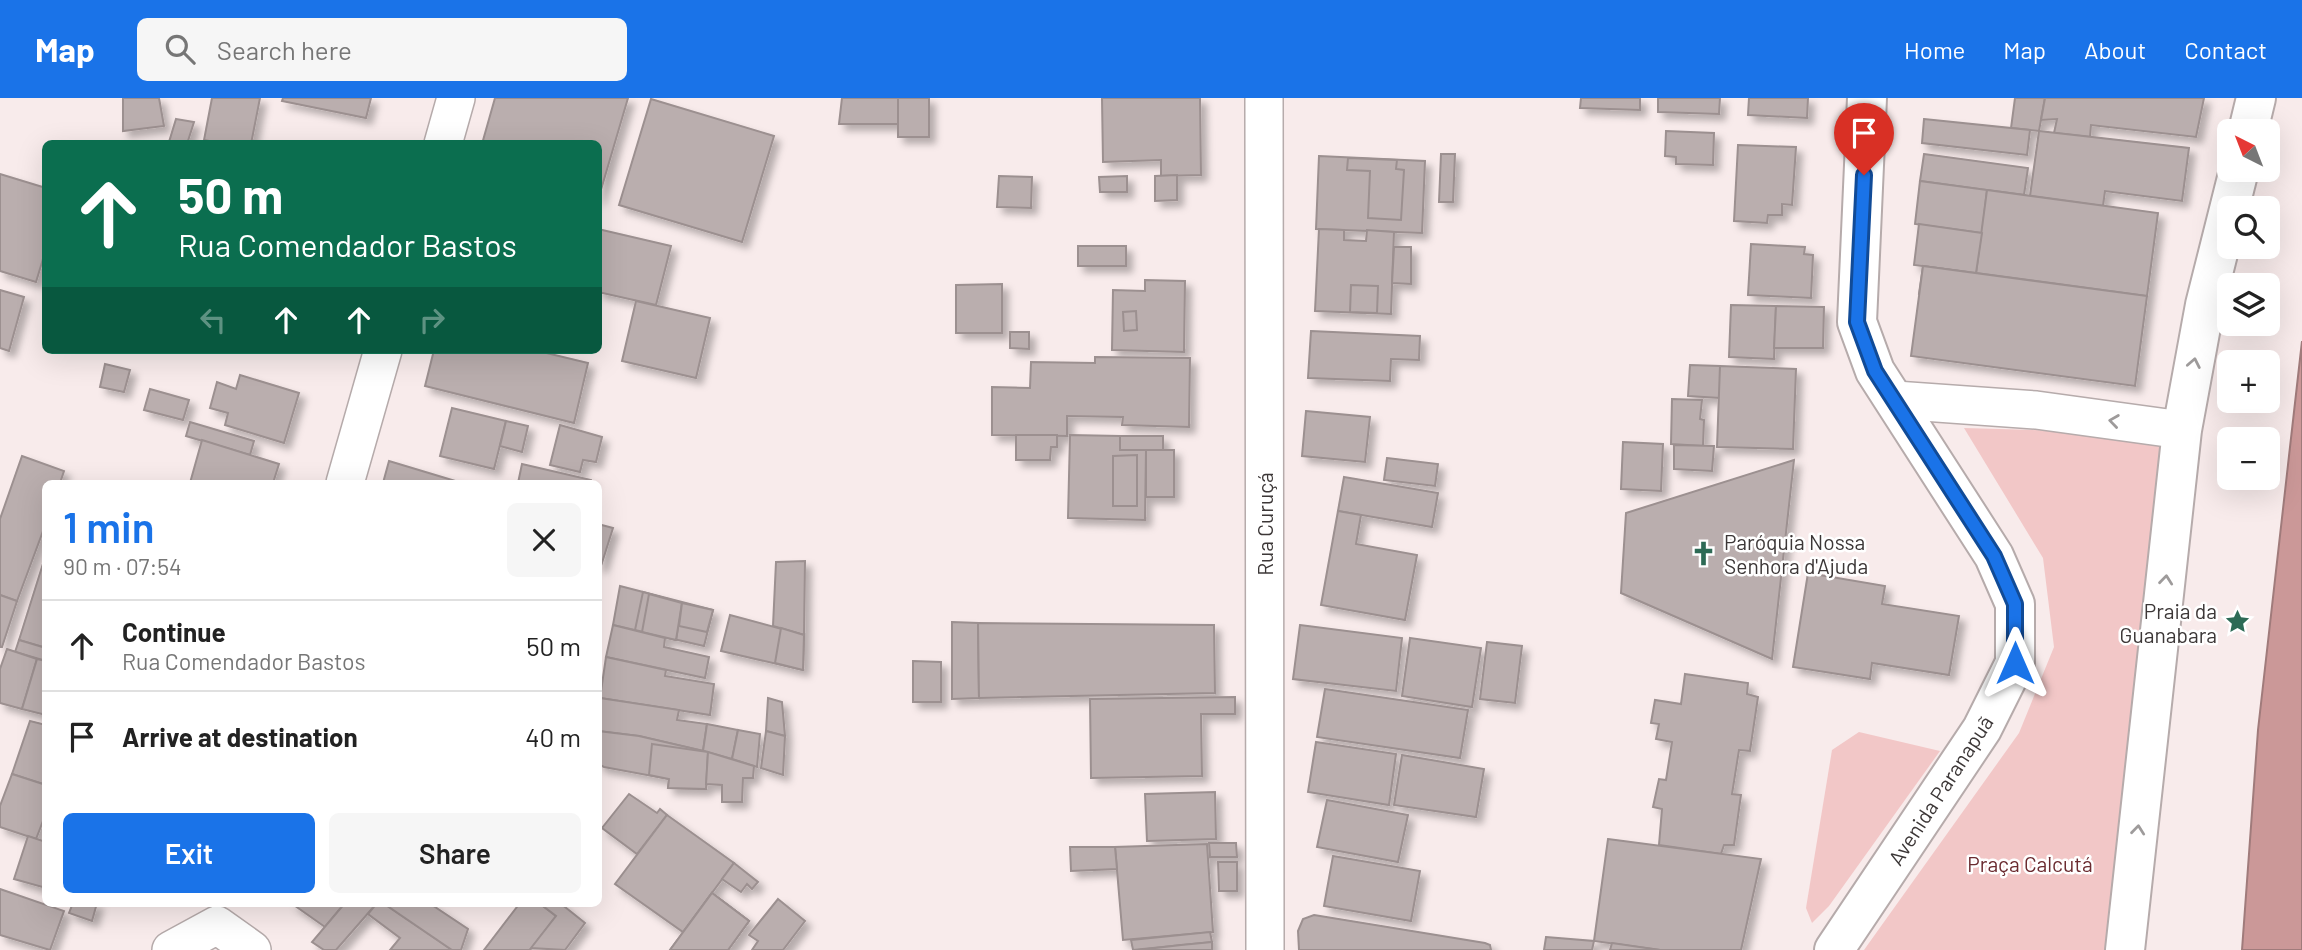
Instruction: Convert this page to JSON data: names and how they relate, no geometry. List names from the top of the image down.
{
  "streets": {
    "street": ["Rua Curuçá", "Avenida Paranapuã"]
  },
  "parks": ["Praça Calcutá"],
  "places": {
    "church": ["Paróquia Nossa Senhora d'Ajuda"],
    "place": ["Praia da Guanabara"]
  },
  "north": "top left",
  "page": {
    "header": "Map",
    "search": "Search here",
    "nav": [
      "Home",
      "Map",
      "About",
      "Contact"
    ],
    "map_buttons": ["+", "−"],
    "turn": ["50 m", "Rua Comendador Bastos"],
    "heading": ["1 min", "90 m · 07:54"],
    "list": [
      {
        "name": "Continue",
        "note": "Rua Comendador Bastos",
        "value": "50 m"
      },
      {
        "name": "Arrive at destination",
        "value": "40 m"
      }
    ],
    "buttons": ["Exit", "Share"]
  }
}
